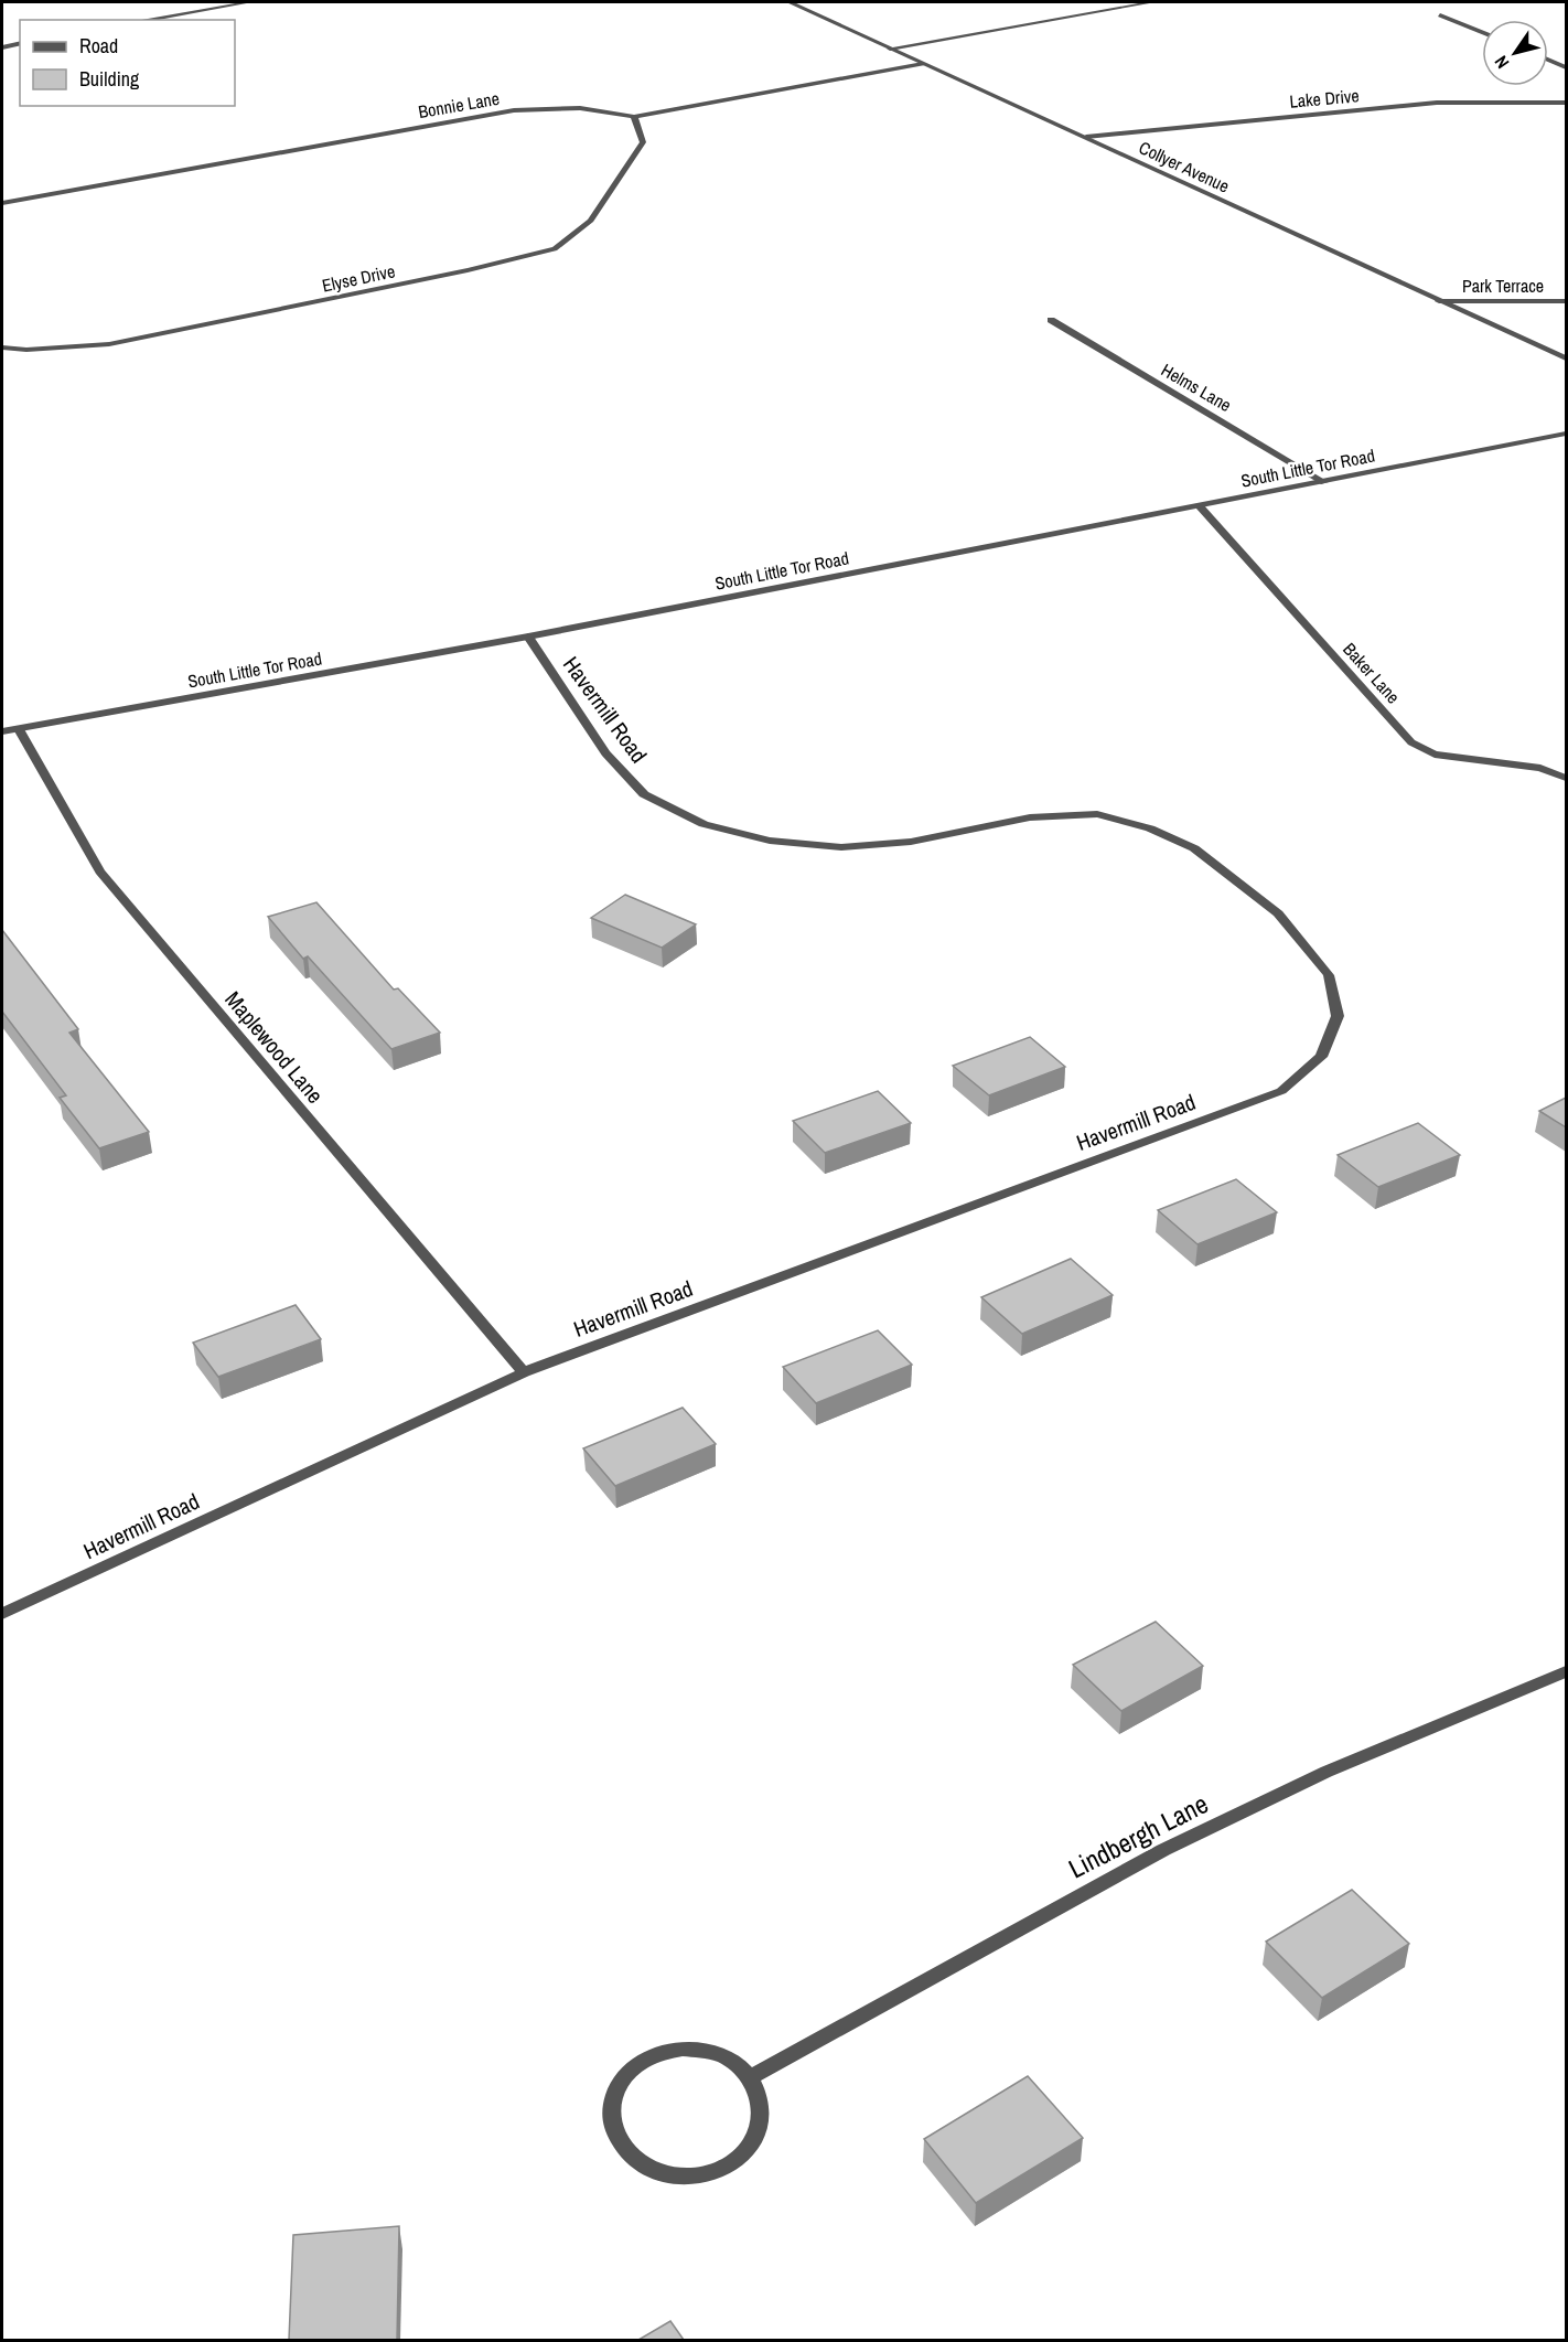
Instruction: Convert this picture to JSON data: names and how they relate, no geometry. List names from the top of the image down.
{
  "streets": {
    "street": [
      "Lake Drive",
      "Bonnie Lane",
      "Collyer Avenue",
      "Elyse Drive",
      "Park Terrace",
      "Helms Lane",
      "South Little Tor Road",
      "Baker Lane",
      "Havermill Road",
      "Maplewood Lane",
      "Lindbergh Lane"
    ]
  },
  "crossings": [
    ["Lake Drive", "Collyer Avenue"],
    ["Bonnie Lane", "Collyer Avenue"],
    ["Bonnie Lane", "Elyse Drive"],
    ["Collyer Avenue", "Park Terrace"],
    ["Helms Lane", "South Little Tor Road"],
    ["South Little Tor Road", "Baker Lane"],
    ["South Little Tor Road", "Havermill Road"],
    ["South Little Tor Road", "Maplewood Lane"],
    ["Havermill Road", "Maplewood Lane"]
  ],
  "legend": ["Road", "Building"],
  "north": "bottom left"
}
